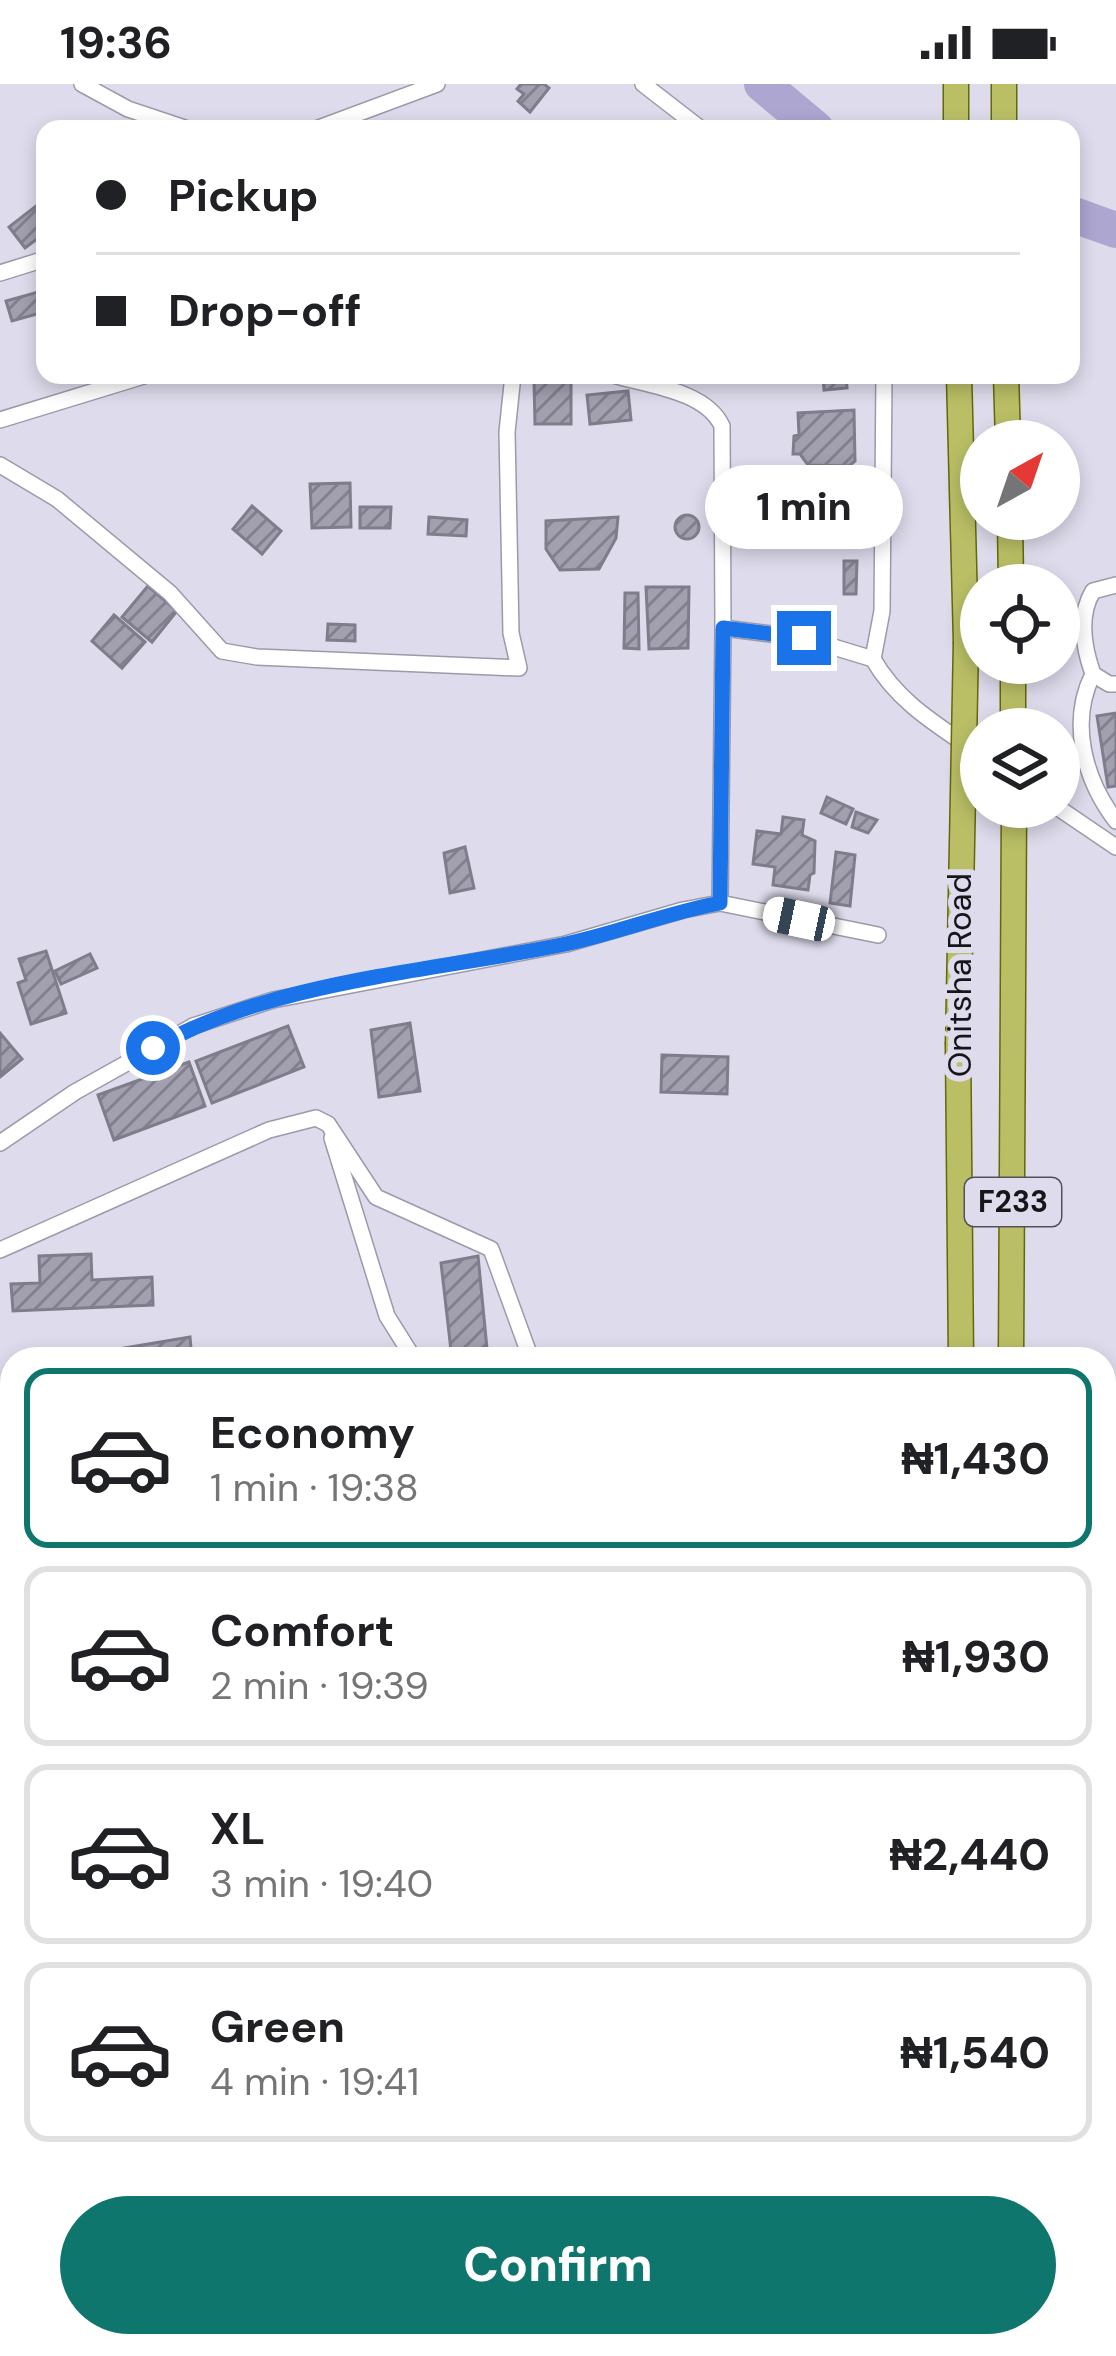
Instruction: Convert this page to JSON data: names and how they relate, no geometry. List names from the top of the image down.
{
  "streets": {
    "main road": ["Onitsha Road", "F233"]
  },
  "north": "top right",
  "page": {
    "status": "19:36",
    "banner": ["Pickup", "Drop-off"],
    "bubble": "1 min",
    "list": [
      {
        "name": "Economy",
        "note": "1 min · 19:38",
        "value": "₦1,430"
      },
      {
        "name": "Comfort",
        "note": "2 min · 19:39",
        "value": "₦1,930"
      },
      {
        "name": "XL",
        "note": "3 min · 19:40",
        "value": "₦2,440"
      },
      {
        "name": "Green",
        "note": "4 min · 19:41",
        "value": "₦1,540"
      }
    ],
    "buttons": "Confirm"
  }
}
